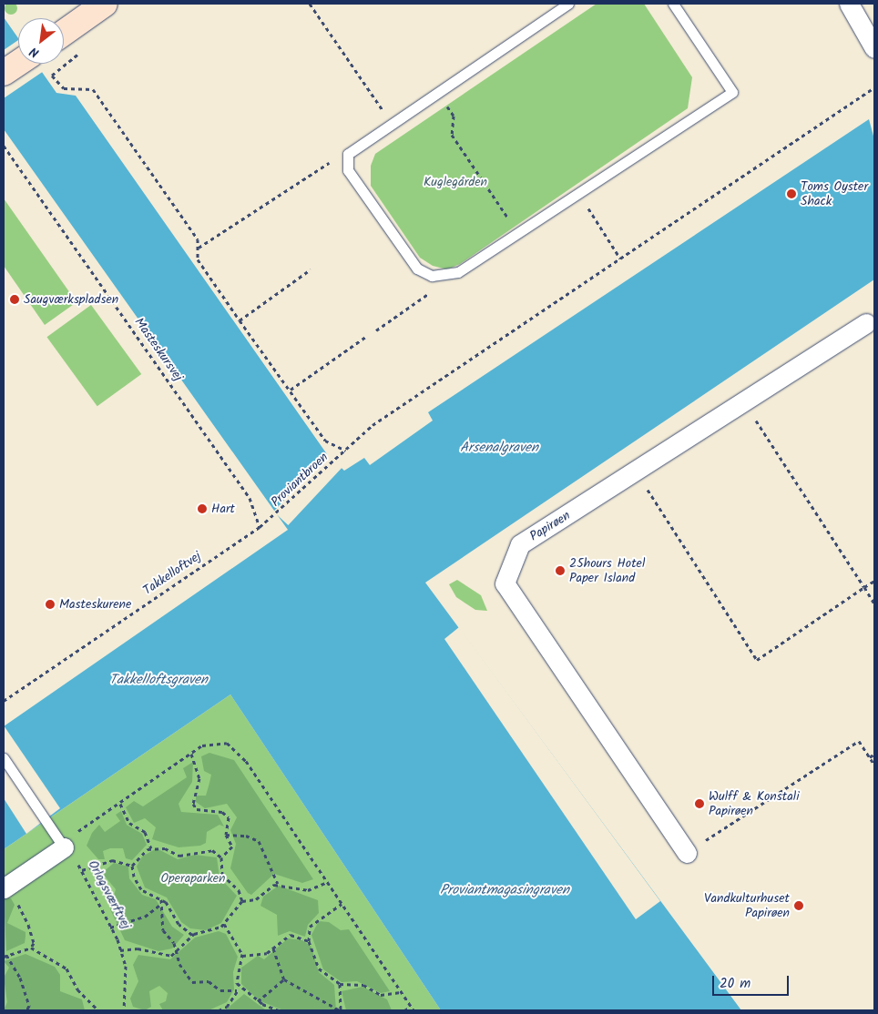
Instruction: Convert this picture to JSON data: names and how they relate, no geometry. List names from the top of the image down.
{
  "streets": {
    "street": ["Papirøen"],
    "path": [
      "Masteskursvej",
      "Proviantbroen",
      "Takkelloftvej",
      "Orlogsværftvej"
    ]
  },
  "crossings": [
    ["Masteskursvej", "Takkelloftvej"],
    ["Proviantbroen", "Takkelloftvej"]
  ],
  "water": ["Arsenalgraven", "Takkelloftsgraven", "Proviantmagasingraven"],
  "parks": ["Kuglegården", "Operaparken"],
  "places": [
    "Toms Oyster Shack",
    "Saugværkspladsen",
    "Hart",
    "25hours Hotel Paper Island",
    "Masteskurene",
    "Wulff & Konstali Papirøen",
    "Vandkulturhuset Papirøen"
  ],
  "scale_bar": "20 m",
  "north": "bottom left"
}
